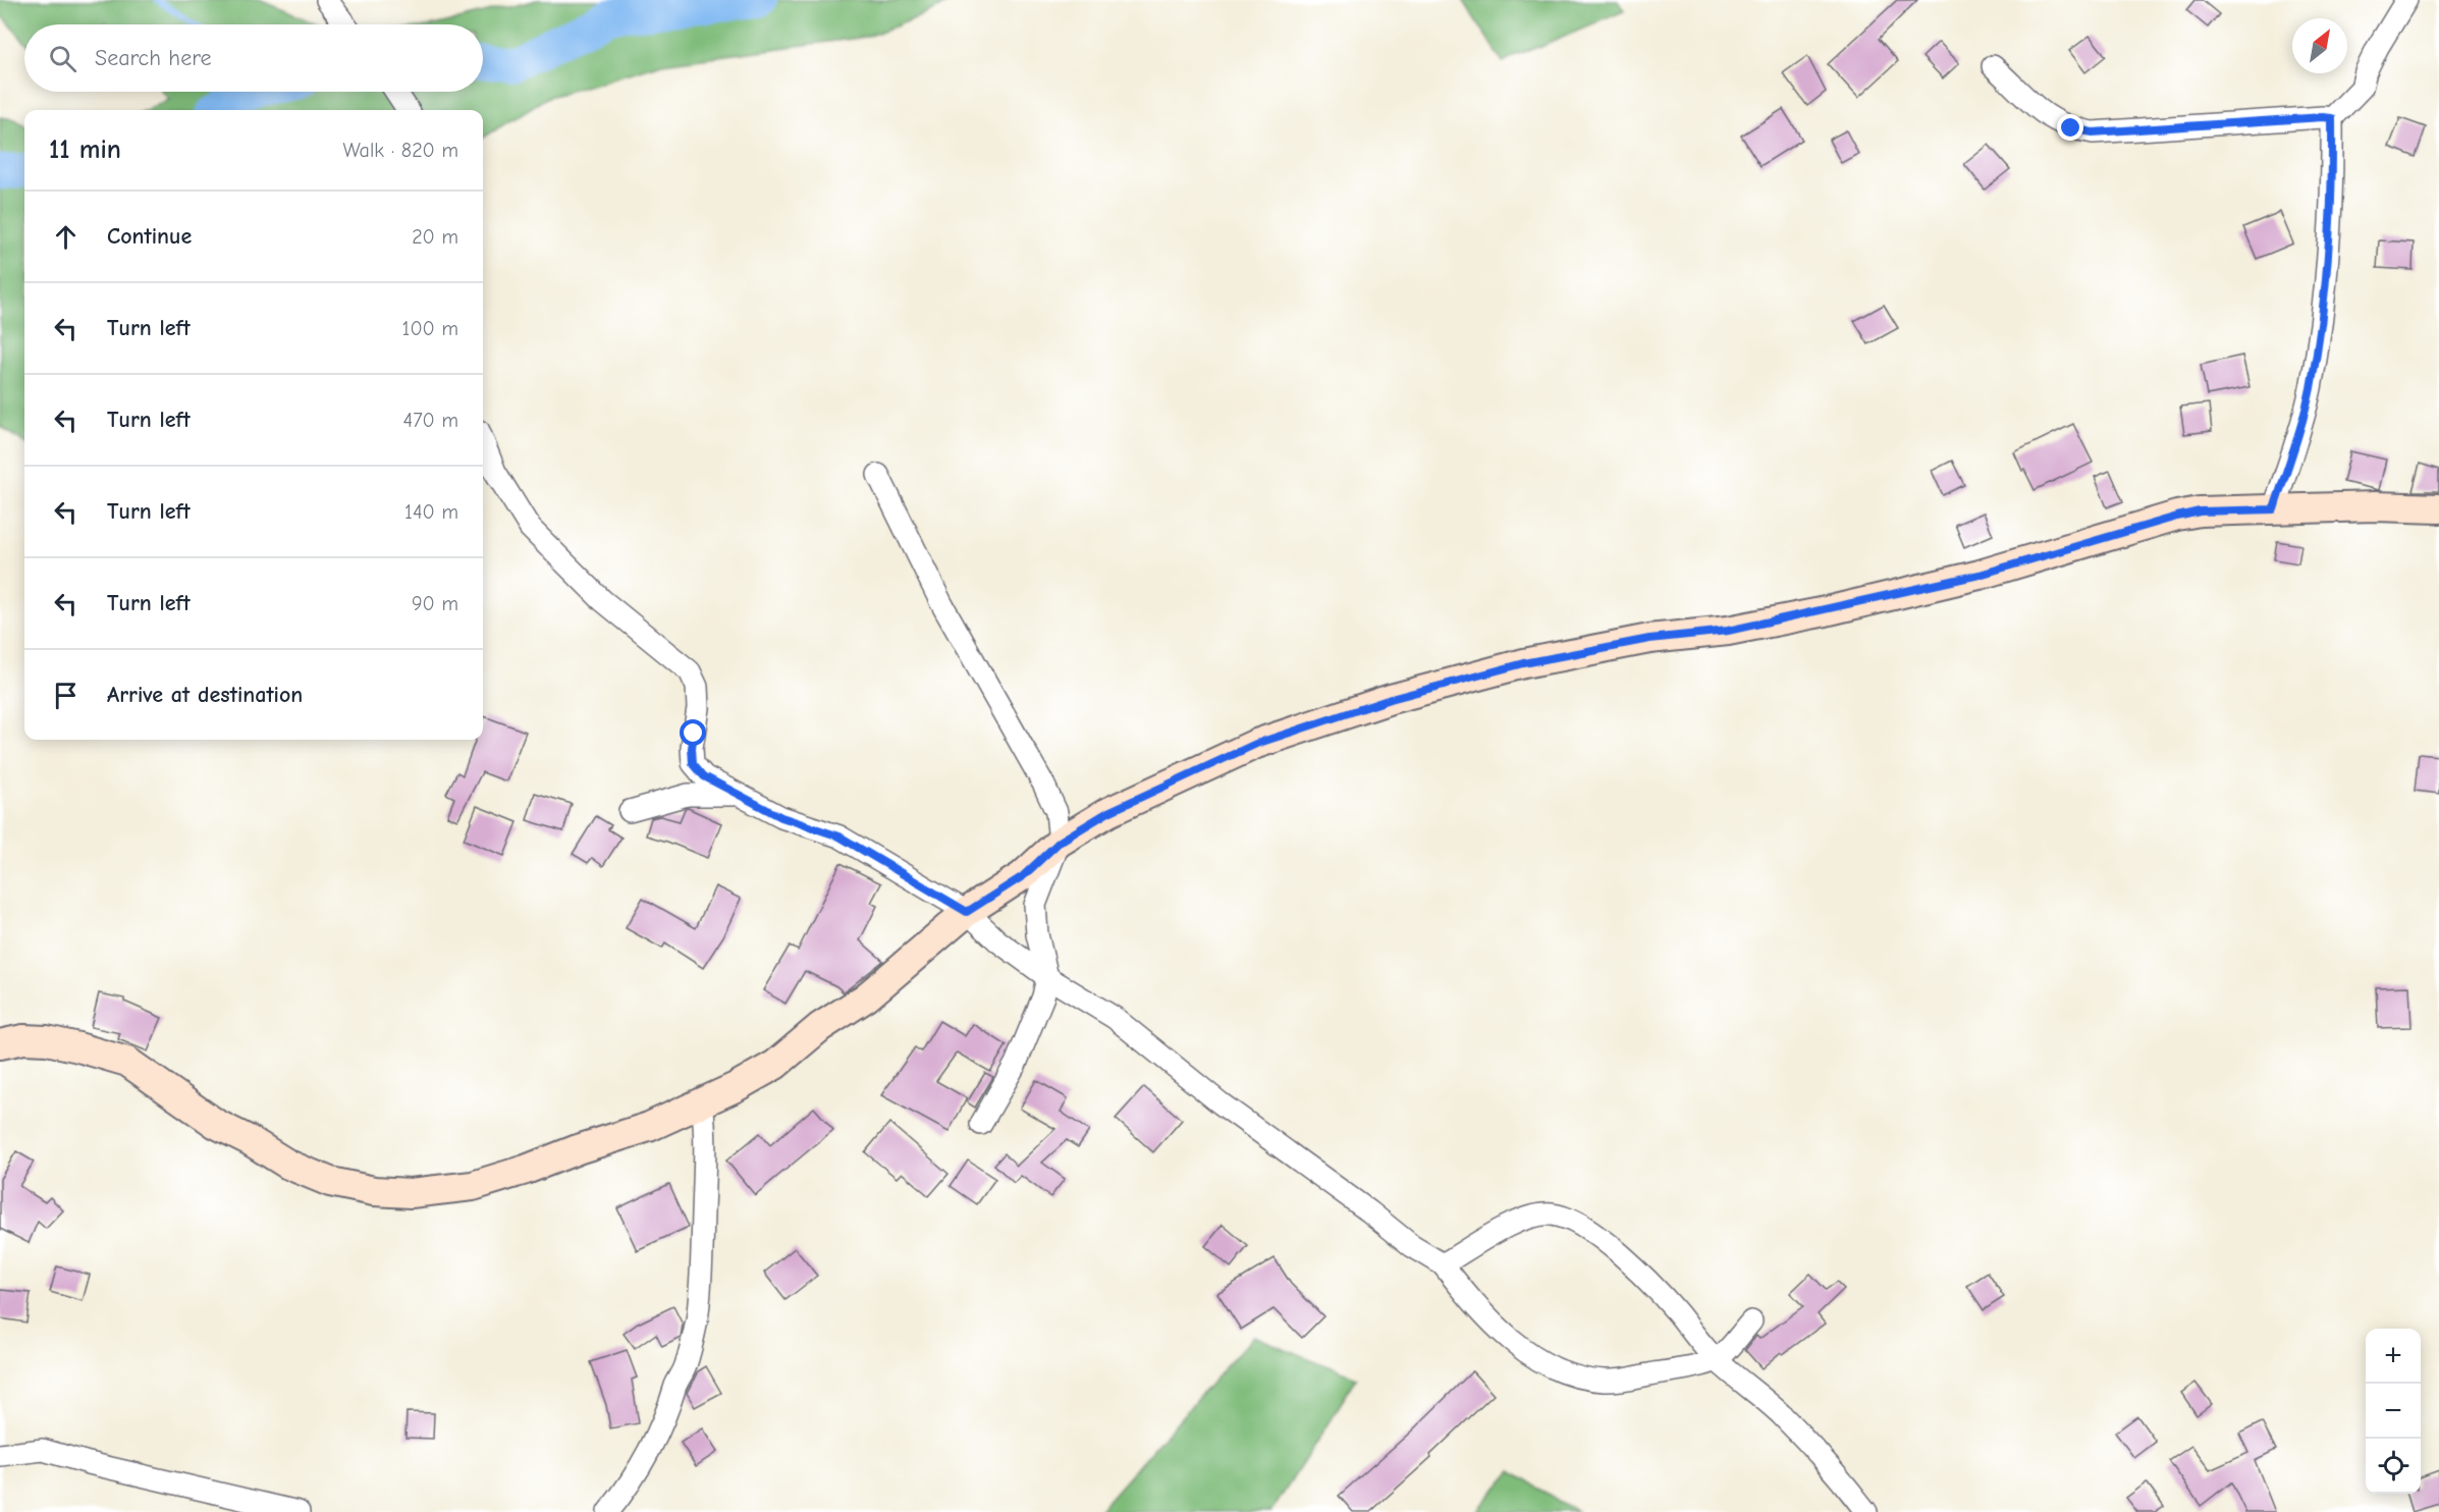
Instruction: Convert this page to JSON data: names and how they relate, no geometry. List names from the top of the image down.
{
  "north": "top right",
  "page": {
    "search": "Search here",
    "heading": ["11 min", "Walk · 820 m"],
    "list": [
      ["Continue", "20 m"],
      ["Turn left", "100 m"],
      ["Turn left", "470 m"],
      ["Turn left", "140 m"],
      ["Turn left", "90 m"],
      "Arrive at destination"
    ],
    "map_buttons": ["+", "−"]
  }
}
